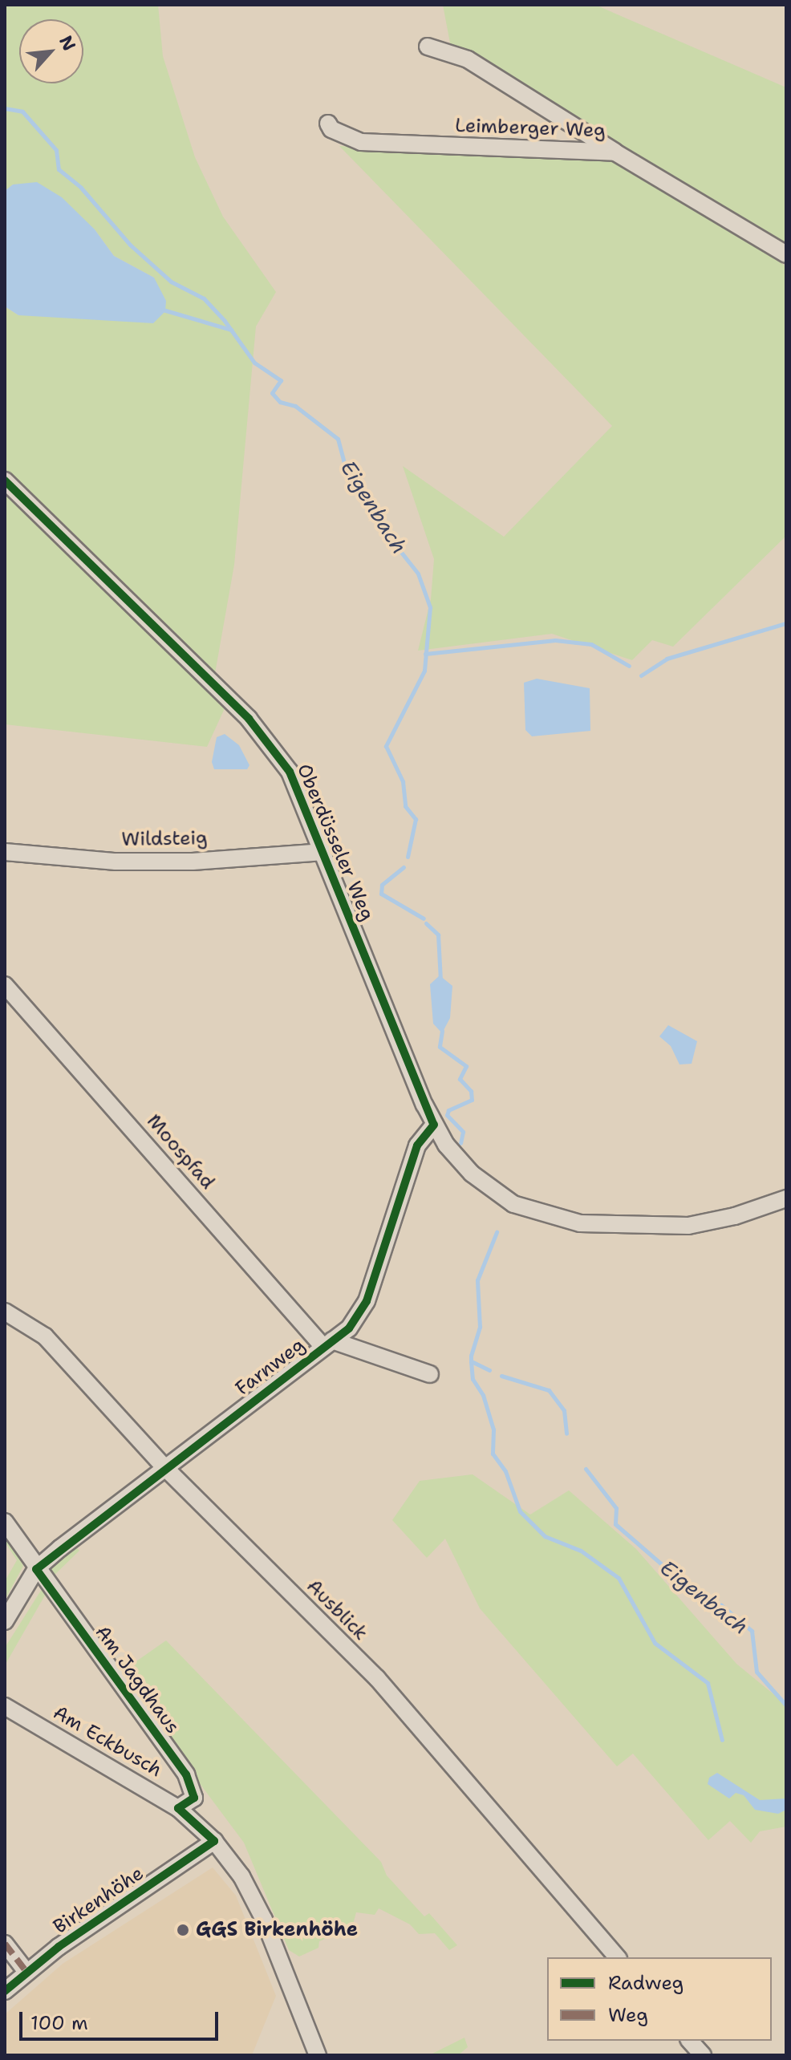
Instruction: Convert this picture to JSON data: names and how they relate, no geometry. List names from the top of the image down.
{
  "streets": {
    "street": [
      "Leimberger Weg",
      "Wildsteig",
      "Oberdüsseler Weg",
      "Moospfad",
      "Farnweg",
      "Ausblick",
      "Am Jagdhaus",
      "Am Eckbusch",
      "Birkenhöhe"
    ]
  },
  "crossings": [
    ["Wildsteig", "Oberdüsseler Weg"],
    ["Oberdüsseler Weg", "Farnweg"],
    ["Moospfad", "Farnweg"],
    ["Farnweg", "Ausblick"],
    ["Farnweg", "Am Jagdhaus"],
    ["Am Jagdhaus", "Am Eckbusch"]
  ],
  "water": ["Eigenbach"],
  "places": ["GGS Birkenhöhe"],
  "legend": ["Radweg", "Weg"],
  "scale_bar": "100 m",
  "north": "top right"
}
